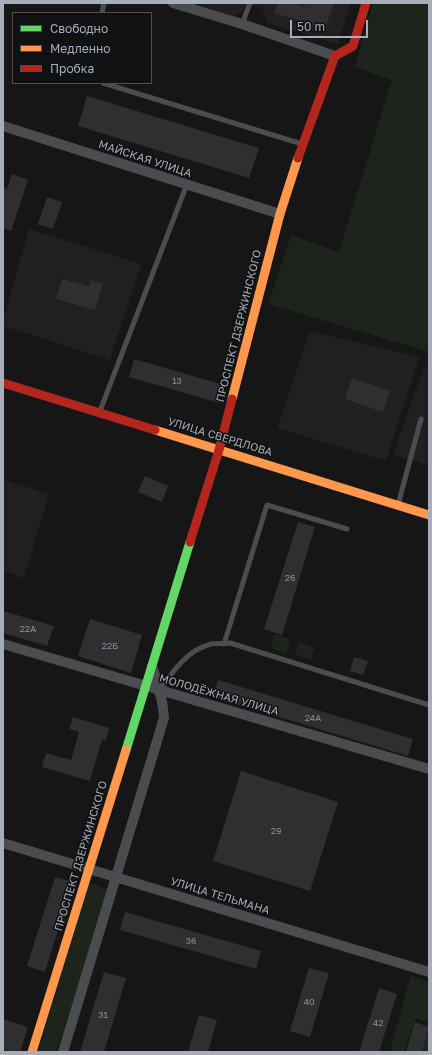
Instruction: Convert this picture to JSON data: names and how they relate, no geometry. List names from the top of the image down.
{
  "streets": {
    "street": [
      "МАЙСКАЯ УЛИЦА",
      "ПРОСПЕКТ ДЗЕРЖИНСКОГО",
      "УЛИЦА СВЕРДЛОВА",
      "МОЛОДЁЖНАЯ УЛИЦА",
      "УЛИЦА ТЕЛЬМАНА"
    ]
  },
  "crossings": [
    ["МАЙСКАЯ УЛИЦА", "ПРОСПЕКТ ДЗЕРЖИНСКОГО"],
    ["ПРОСПЕКТ ДЗЕРЖИНСКОГО", "УЛИЦА СВЕРДЛОВА"],
    ["ПРОСПЕКТ ДЗЕРЖИНСКОГО", "МОЛОДЁЖНАЯ УЛИЦА"],
    ["ПРОСПЕКТ ДЗЕРЖИНСКОГО", "УЛИЦА ТЕЛЬМАНА"]
  ],
  "house_numbers": [
    "13",
    "26",
    "22А",
    "22Б",
    "24А",
    "29",
    "36",
    "40",
    "31",
    "42"
  ],
  "legend": ["Свободно", "Медленно", "Пробка"],
  "scale_bar": "50 m"
}
